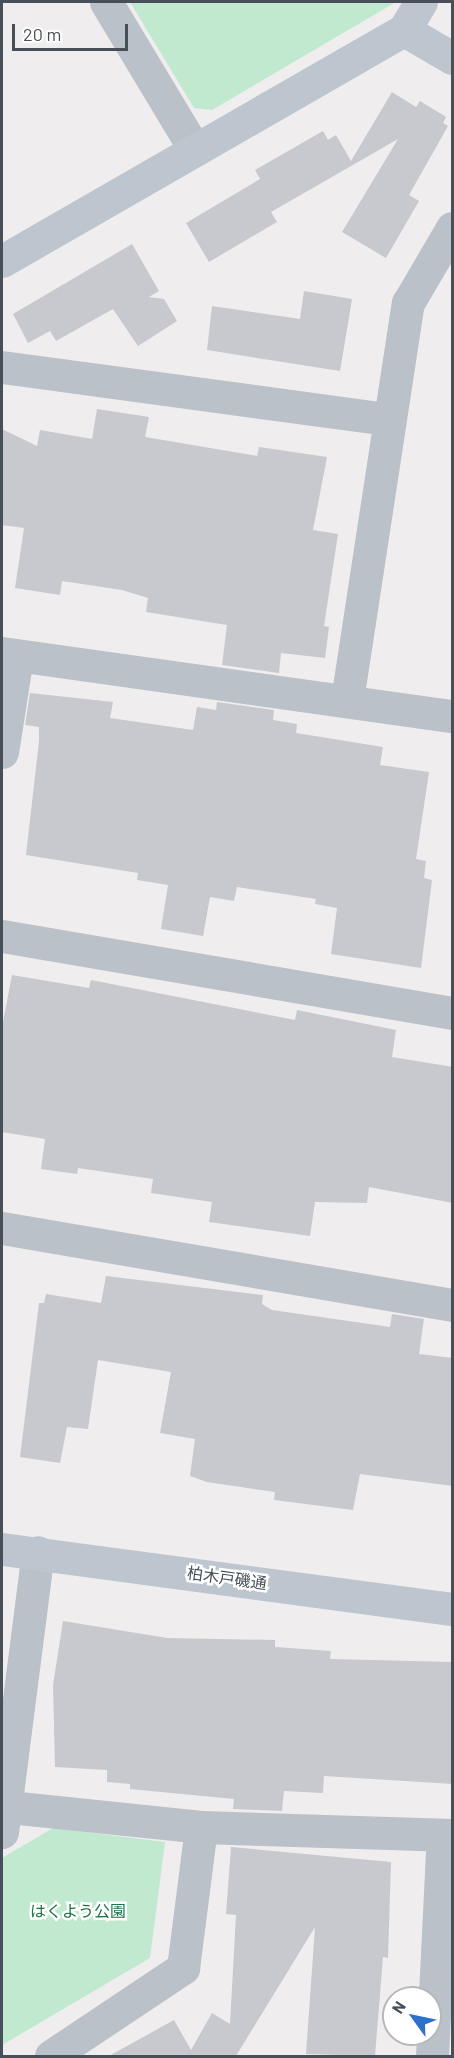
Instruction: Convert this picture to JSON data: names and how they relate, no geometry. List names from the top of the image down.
{
  "streets": {
    "street": ["柏木戸磯通"]
  },
  "parks": ["はくよう公園"],
  "scale_bar": "20 m",
  "north": "top left"
}
